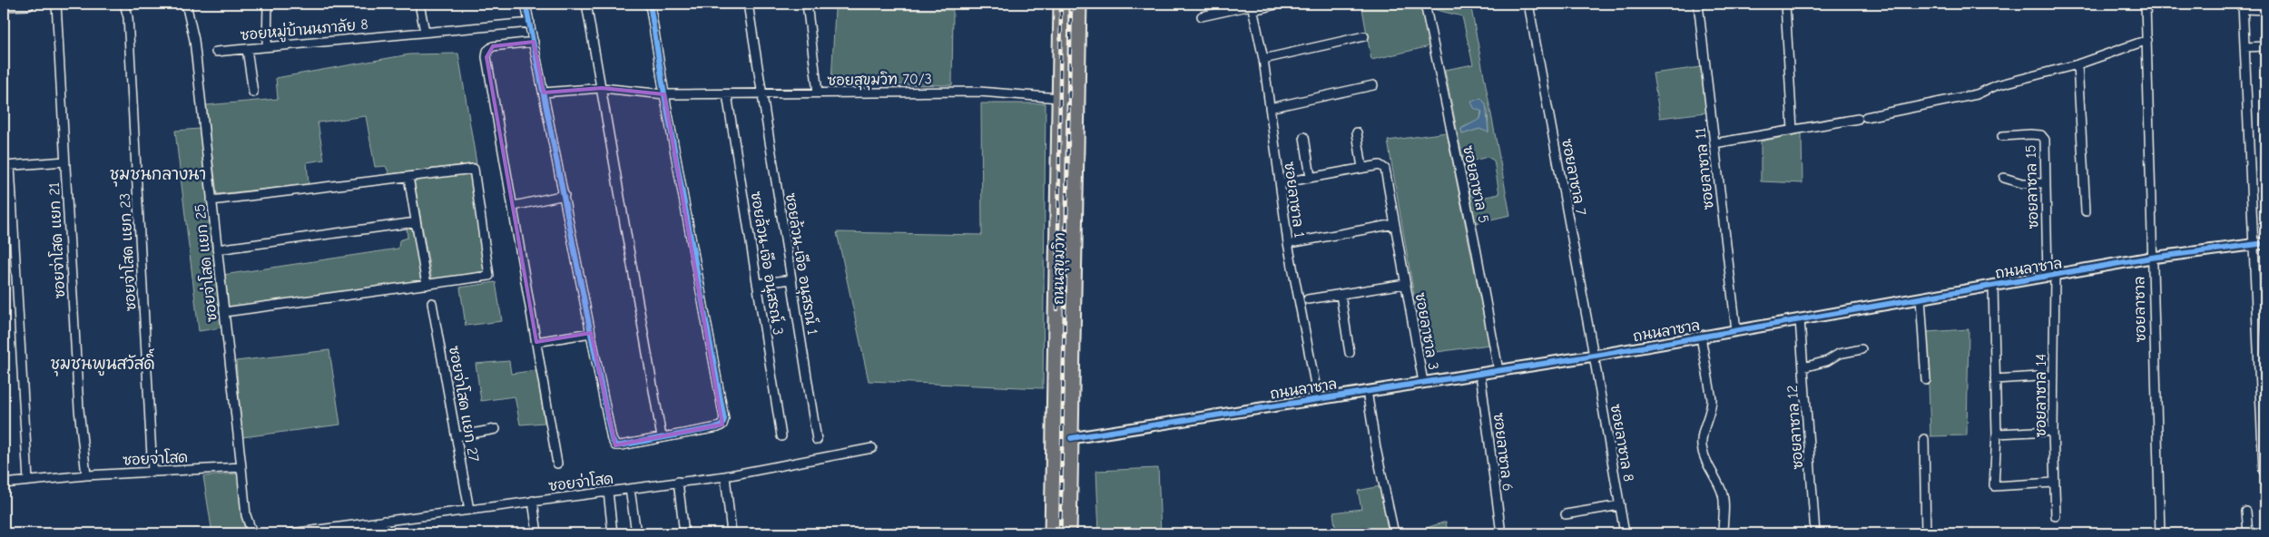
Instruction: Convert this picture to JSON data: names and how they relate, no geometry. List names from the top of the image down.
{
  "streets": {
    "highway": ["ถนนสุขุมวิท"],
    "street": [
      "ซอยหมู่บ้านนภาลัย 8",
      "ซอยสุขุมวิท 70/3",
      "ซอยลาซาล 11",
      "ซอยลาซาล 7",
      "ซอยลาซาล 5",
      "ซอยลาซาล 15",
      "ซอยลาซาล 1",
      "ซอยจ่าโสด แยก 21",
      "ซอยจ่าโสด แยก 23",
      "ซอยจ่าโสด แยก 25",
      "ซอยล้วน-เจือ อนุสรณ์ 3",
      "ซอยล้วน-เจือ อนุสรณ์ 1",
      "ถนนลาซาล",
      "ซอยลาซาล",
      "ซอยลาซาล 3",
      "ซอยลาซาล 14",
      "ซอยจ่าโสด แยก 27",
      "ซอยลาซาล 12",
      "ซอยลาซาล 8",
      "ซอยลาซาล 6",
      "ซอยจ่าโสด"
    ]
  },
  "crossings": [
    ["ซอยสุขุมวิท 70/3", "ซอยล้วน-เจือ อนุสรณ์ 3"],
    ["ซอยสุขุมวิท 70/3", "ซอยล้วน-เจือ อนุสรณ์ 1"],
    ["ซอยสุขุมวิท 70/3", "ถนนสุขุมวิท"],
    ["ซอยลาซาล 11", "ถนนลาซาล"],
    ["ซอยลาซาล 7", "ถนนลาซาล"],
    ["ซอยลาซาล 7", "ซอยลาซาล 8"],
    ["ซอยลาซาล 5", "ถนนลาซาล"],
    ["ซอยลาซาล 15", "ถนนลาซาล"],
    ["ซอยลาซาล 15", "ซอยลาซาล 14"],
    ["ซอยลาซาล 1", "ถนนลาซาล"],
    ["ซอยจ่าโสด แยก 21", "ซอยจ่าโสด"],
    ["ซอยจ่าโสด แยก 23", "ซอยจ่าโสด"],
    ["ซอยจ่าโสด แยก 25", "ซอยจ่าโสด"],
    ["ถนนลาซาล", "ถนนสุขุมวิท"],
    ["ถนนลาซาล", "ซอยลาซาล"],
    ["ถนนลาซาล", "ซอยลาซาล 3"],
    ["ถนนลาซาล", "ซอยลาซาล 14"],
    ["ถนนลาซาล", "ซอยลาซาล 12"],
    ["ถนนลาซาล", "ซอยลาซาล 8"],
    ["ถนนลาซาล", "ซอยลาซาล 6"],
    ["ซอยจ่าโสด แยก 27", "ซอยจ่าโสด"]
  ],
  "districts": ["ชุมชนกลางนา", "ชุมชนพูนสวัสดิ์"]
}
